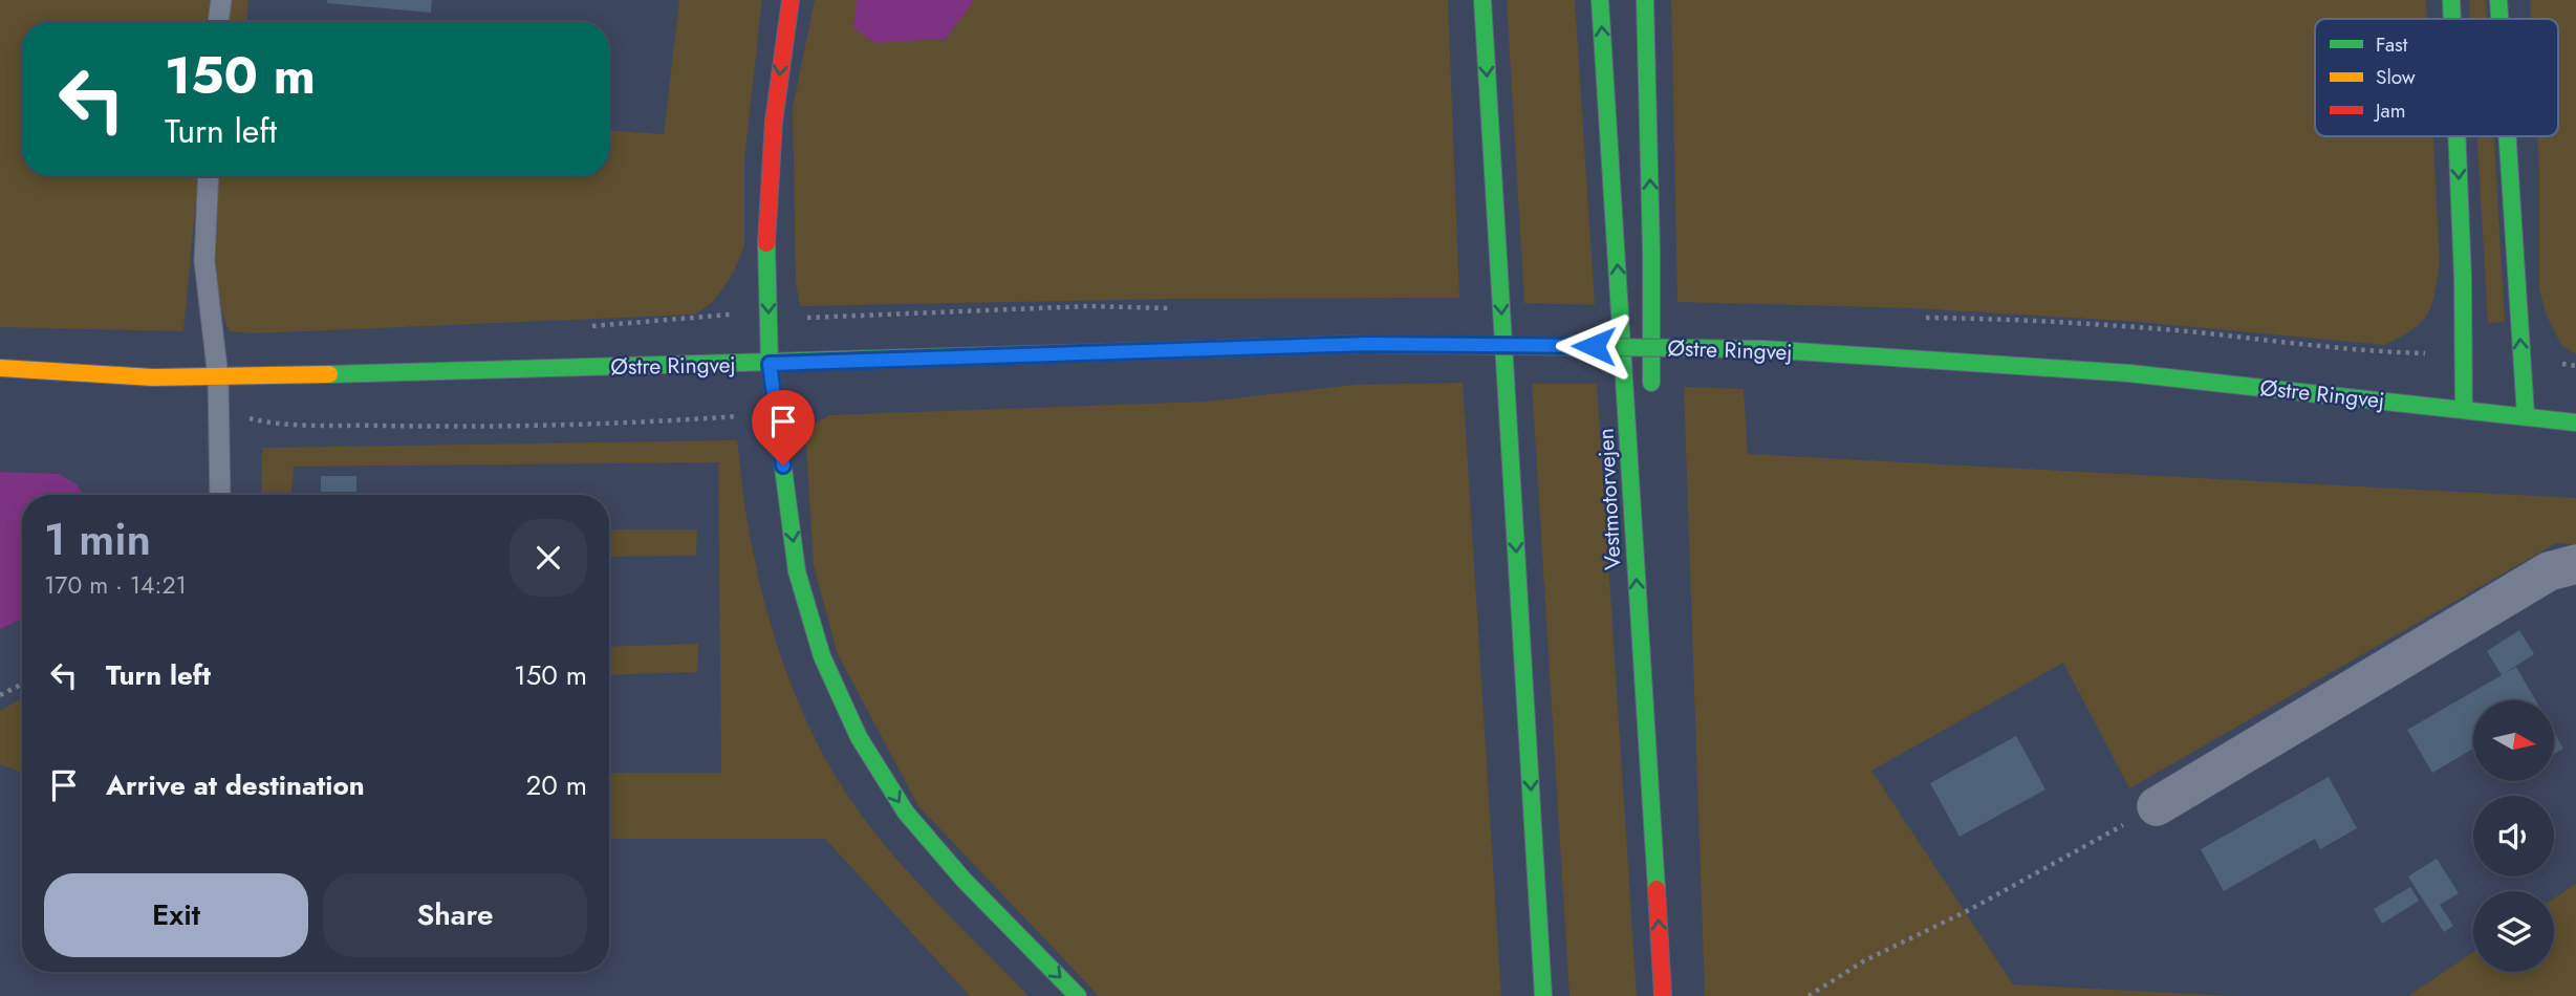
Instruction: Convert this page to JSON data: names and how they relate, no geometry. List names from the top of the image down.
{
  "streets": {
    "main road": ["Østre Ringvej", "Vestmotorvejen"]
  },
  "legend": ["Fast", "Slow", "Jam"],
  "north": "right",
  "page": {
    "turn": ["150 m", "Turn left"],
    "heading": ["1 min", "170 m · 14:21"],
    "list": [
      {
        "name": "Turn left",
        "value": "150 m"
      },
      {
        "name": "Arrive at destination",
        "value": "20 m"
      }
    ],
    "buttons": ["Exit", "Share"]
  }
}
